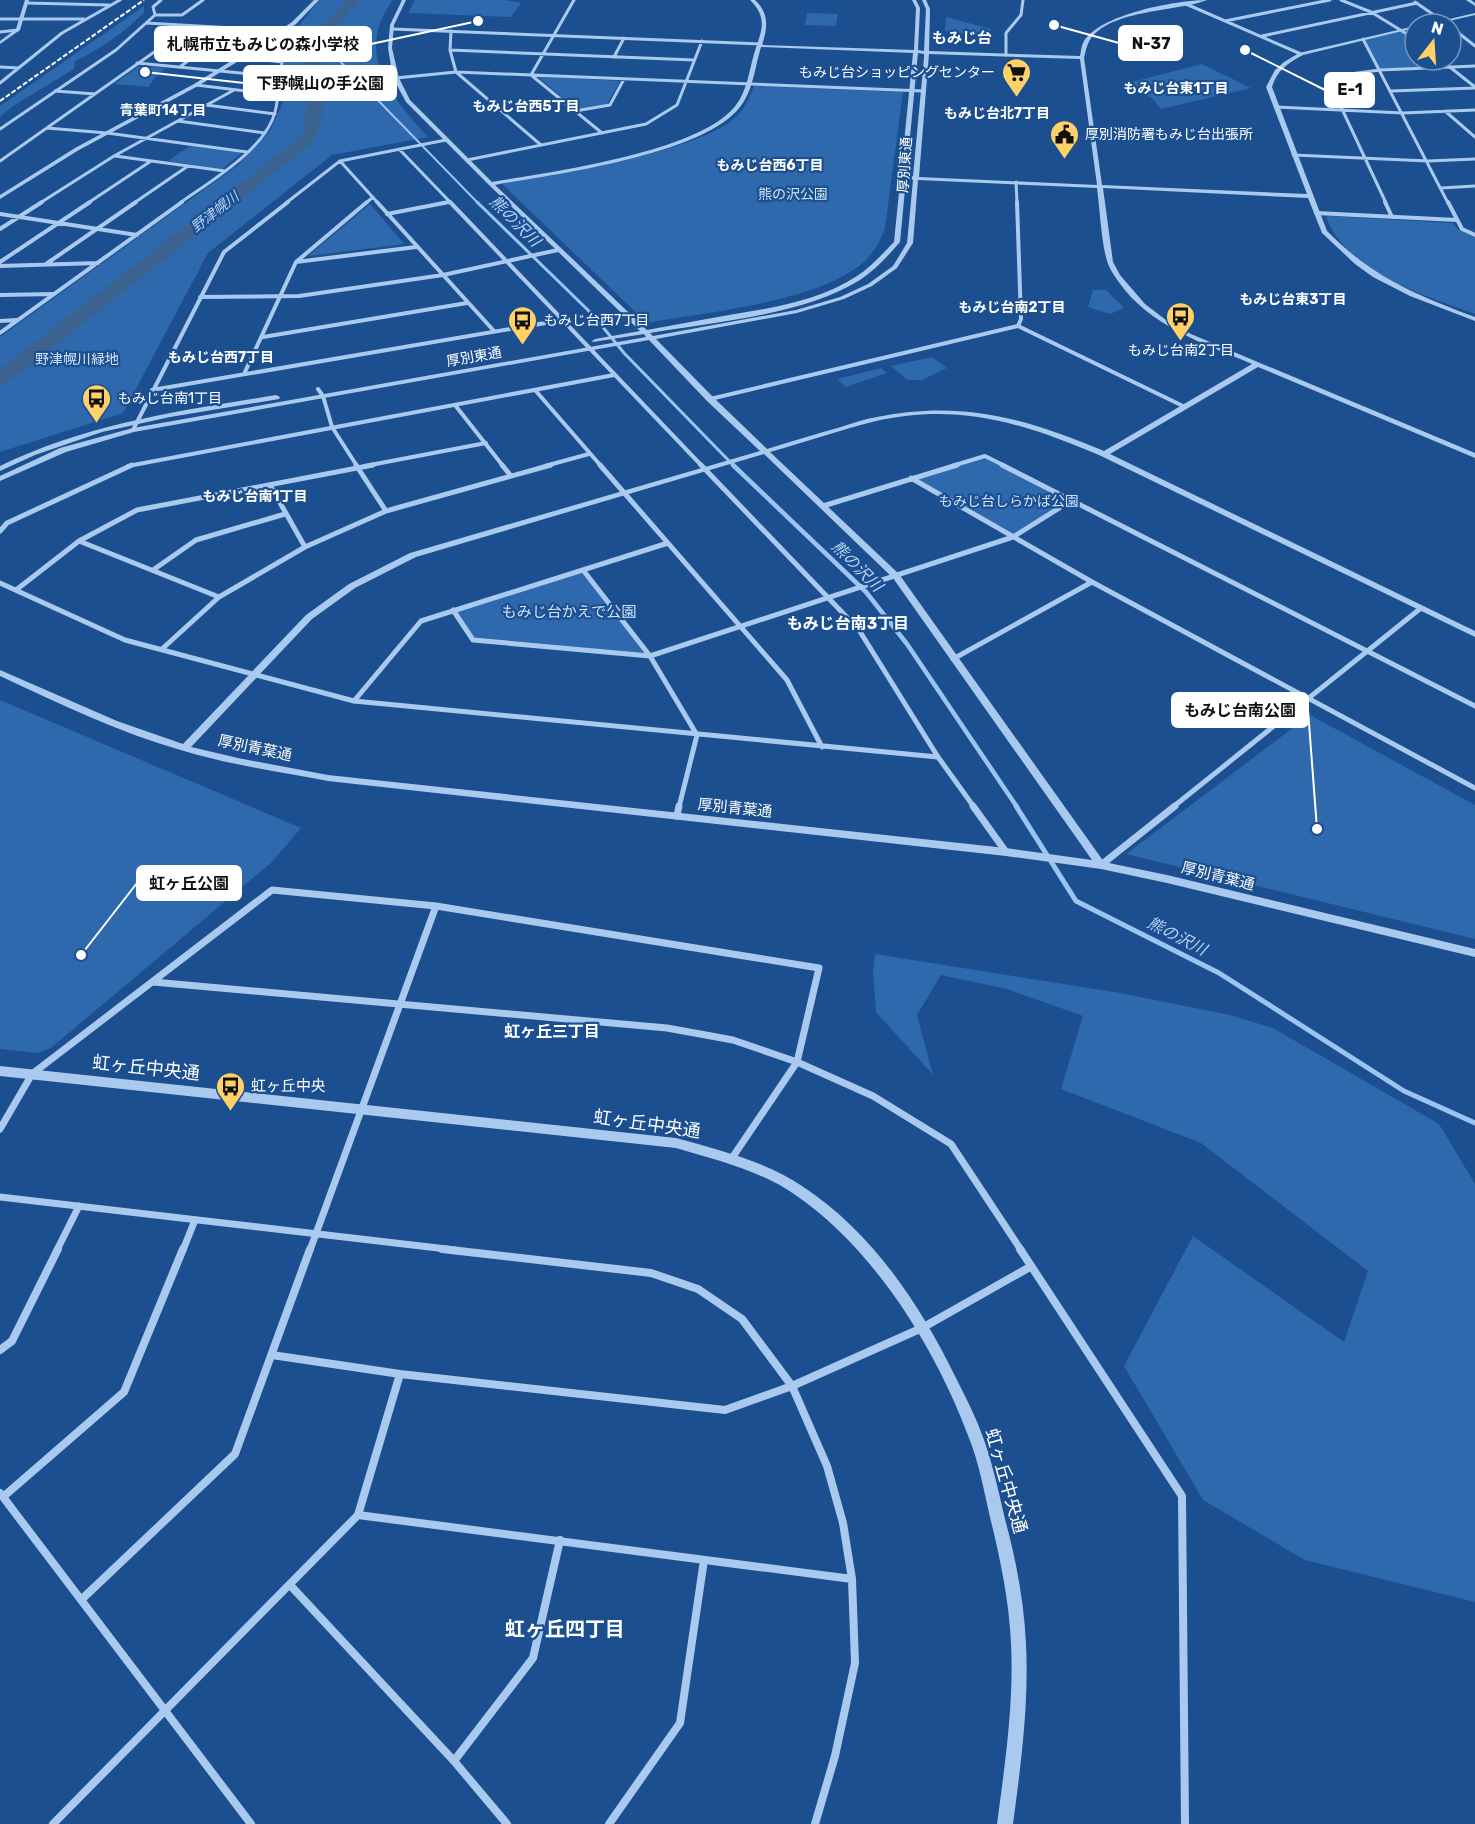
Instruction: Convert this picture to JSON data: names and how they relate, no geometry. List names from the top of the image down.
{
  "streets": {
    "street": ["厚別東通", "厚別青葉通", "虹ヶ丘中央通"]
  },
  "districts": [
    "もみじ台",
    "もみじ台東1丁目",
    "もみじ台西5丁目",
    "青葉町14丁目",
    "もみじ台北7丁目",
    "もみじ台西6丁目",
    "もみじ台東3丁目",
    "もみじ台南2丁目",
    "もみじ台西7丁目",
    "もみじ台南1丁目",
    "もみじ台南3丁目",
    "虹ヶ丘三丁目",
    "虹ヶ丘四丁目"
  ],
  "water": ["野津幌川", "熊の沢川"],
  "parks": [
    "熊の沢公園",
    "野津幌川緑地",
    "もみじ台しらかば公園",
    "もみじ台かえで公園"
  ],
  "places": {
    "other": [
      "札幌市立もみじの森小学校",
      "N-37",
      "E-1",
      "下野幌山の手公園",
      "もみじ台南公園",
      "虹ヶ丘公園"
    ],
    "supermarket": ["もみじ台ショッピングセンター"],
    "public building": ["厚別消防署もみじ台出張所"],
    "bus stop": [
      "もみじ台南2丁目",
      "もみじ台西7丁目",
      "もみじ台南1丁目",
      "虹ヶ丘中央"
    ]
  },
  "north": "top"
}
